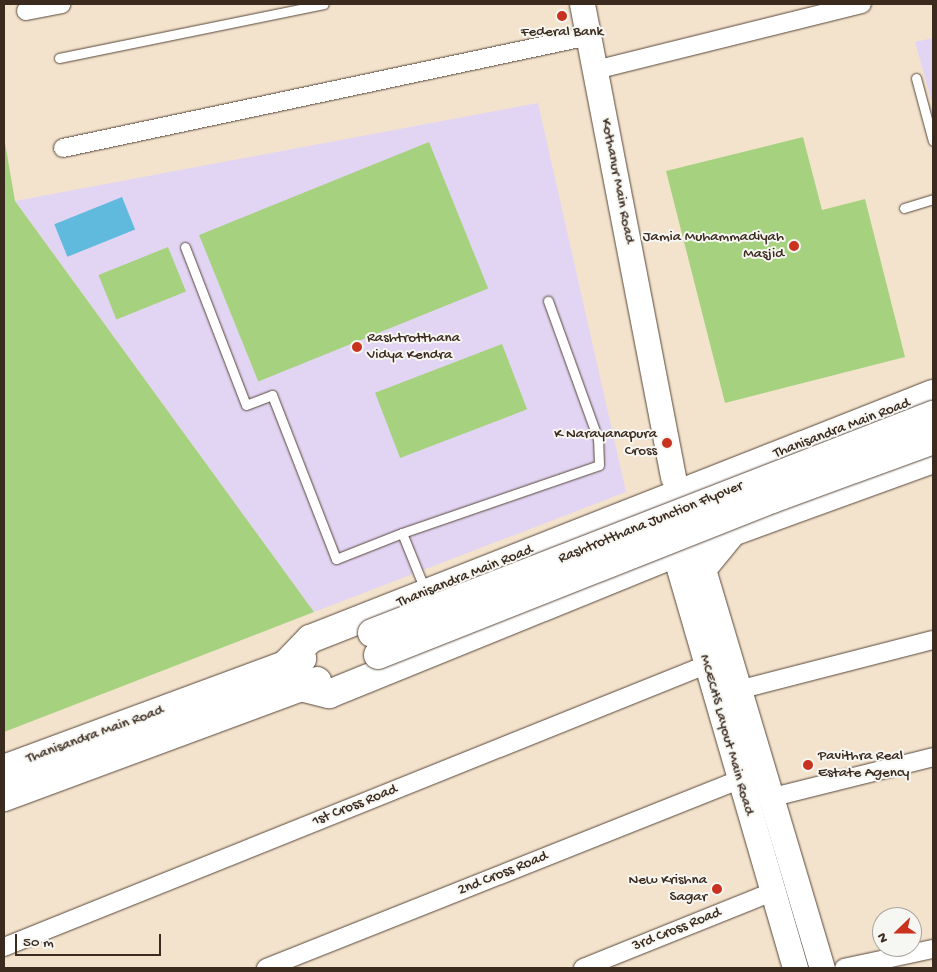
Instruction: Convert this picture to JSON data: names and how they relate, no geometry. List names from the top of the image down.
{
  "streets": {
    "main road": [
      "Kothanur Main Road",
      "Thanisandra Main Road",
      "Rashtrotthana Junction Flyover",
      "MCECHS Layout Main Road"
    ],
    "street": ["1st Cross Road", "2nd Cross Road", "3rd Cross Road"]
  },
  "crossings": [
    ["Kothanur Main Road", "Thanisandra Main Road"],
    ["Kothanur Main Road", "MCECHS Layout Main Road"],
    ["Thanisandra Main Road", "Rashtrotthana Junction Flyover"],
    ["Thanisandra Main Road", "MCECHS Layout Main Road"],
    ["MCECHS Layout Main Road", "1st Cross Road"],
    ["MCECHS Layout Main Road", "2nd Cross Road"],
    ["MCECHS Layout Main Road", "3rd Cross Road"]
  ],
  "places": [
    "Federal Bank",
    "Jamia Muhammadiyah Masjid",
    "Rashtrotthana Vidya Kendra",
    "K Narayanapura Cross",
    "Pavithra Real Estate Agency",
    "New Krishna Sagar"
  ],
  "scale_bar": "50 m",
  "north": "left"
}
